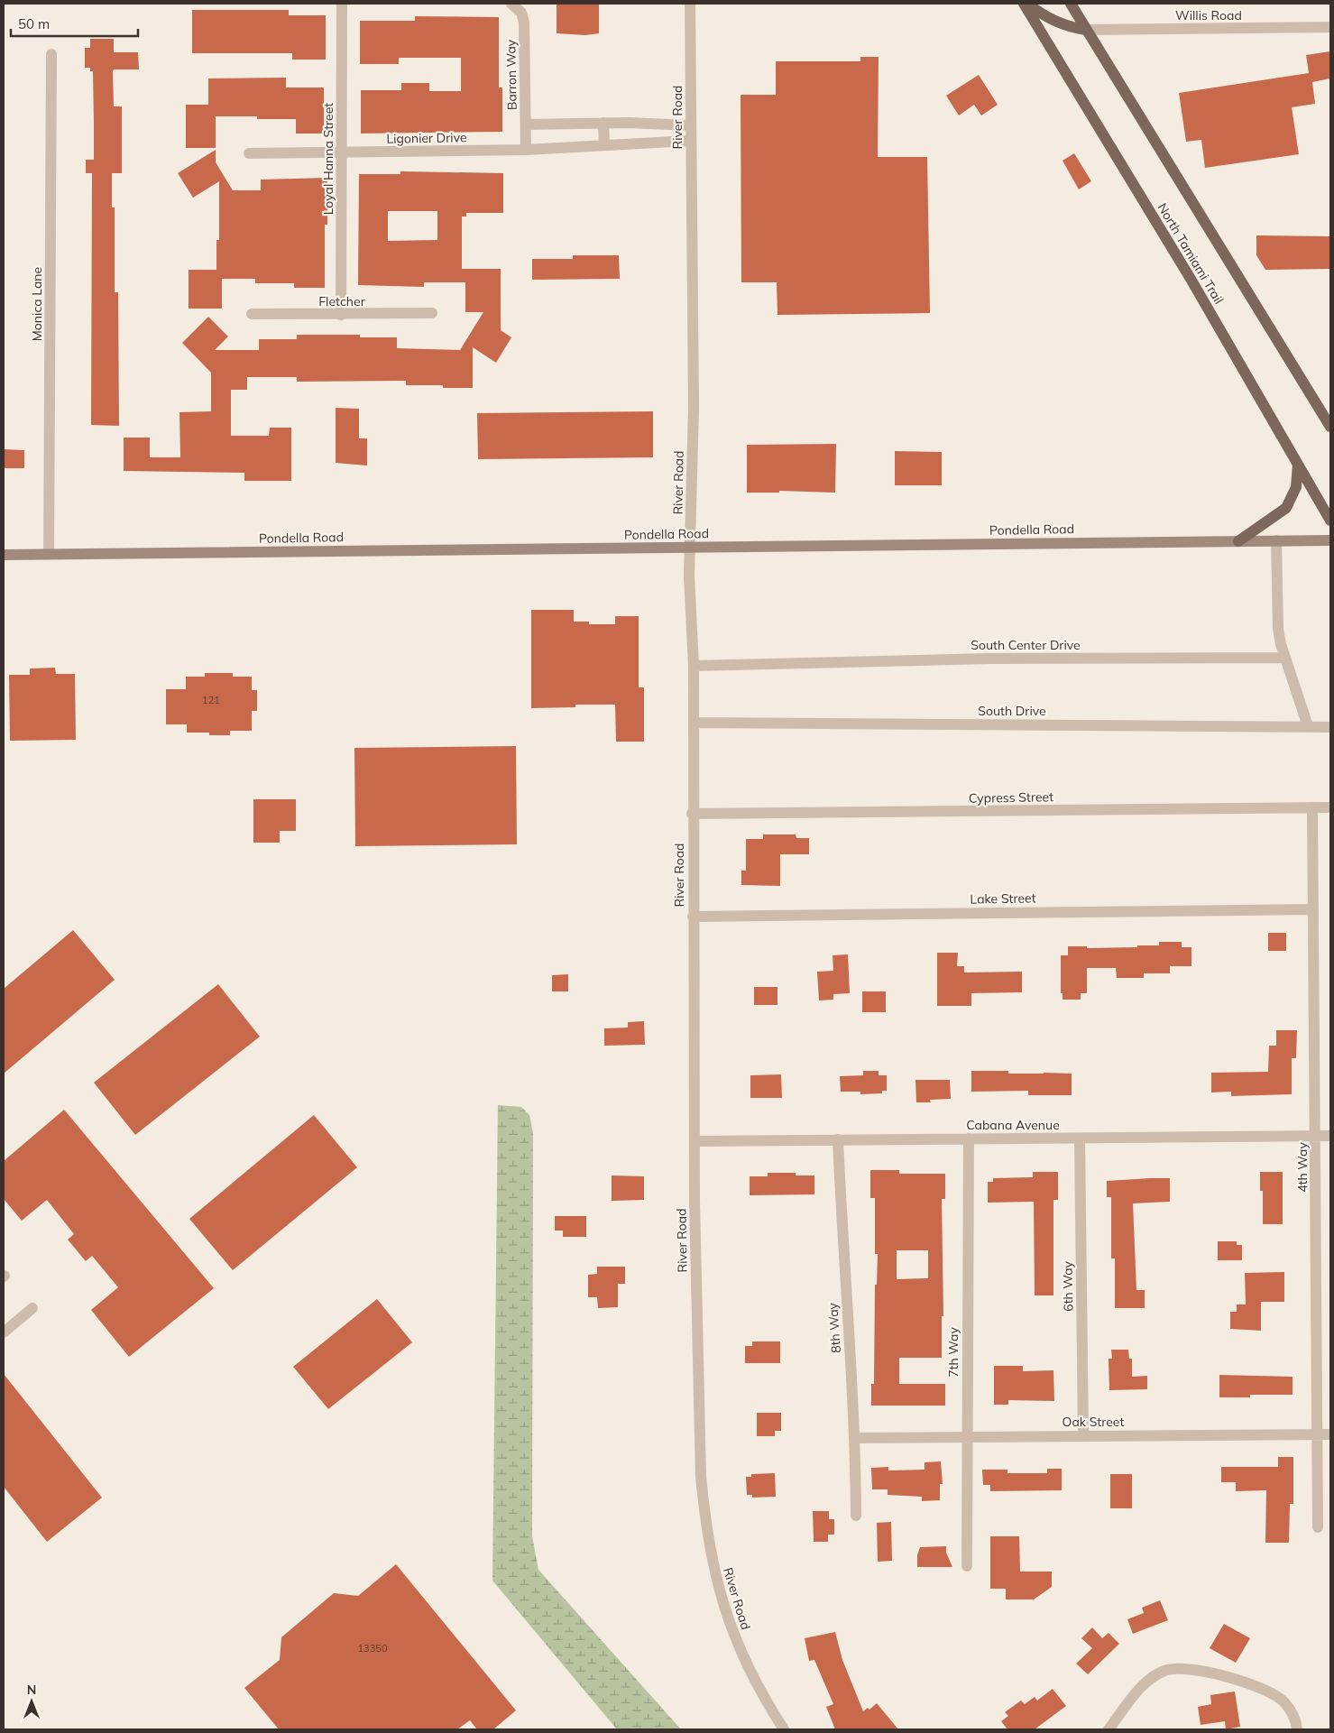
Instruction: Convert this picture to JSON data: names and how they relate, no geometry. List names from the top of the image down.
{
  "streets": {
    "main road": ["North Tamiami Trail", "Pondella Road"],
    "street": [
      "Willis Road",
      "Barron Way",
      "River Road",
      "Ligonier Drive",
      "Loyal Hanna Street",
      "Fletcher",
      "Monica Lane",
      "South Center Drive",
      "South Drive",
      "Cypress Street",
      "Lake Street",
      "Cabana Avenue",
      "4th Way",
      "6th Way",
      "8th Way",
      "7th Way",
      "Oak Street"
    ]
  },
  "crossings": [
    ["Barron Way", "Ligonier Drive"],
    ["River Road", "Ligonier Drive"],
    ["River Road", "Pondella Road"],
    ["River Road", "South Center Drive"],
    ["River Road", "South Drive"],
    ["River Road", "Cypress Street"],
    ["River Road", "Lake Street"],
    ["River Road", "Cabana Avenue"],
    ["Ligonier Drive", "Loyal Hanna Street"],
    ["Loyal Hanna Street", "Fletcher"],
    ["Monica Lane", "Pondella Road"],
    ["Cypress Street", "4th Way"],
    ["Lake Street", "4th Way"],
    ["Cabana Avenue", "4th Way"],
    ["Cabana Avenue", "6th Way"],
    ["Cabana Avenue", "8th Way"],
    ["Cabana Avenue", "7th Way"],
    ["4th Way", "Oak Street"],
    ["6th Way", "Oak Street"],
    ["8th Way", "Oak Street"],
    ["7th Way", "Oak Street"]
  ],
  "house_numbers": ["121", "13350"],
  "scale_bar": "50 m",
  "north": "top"
}
